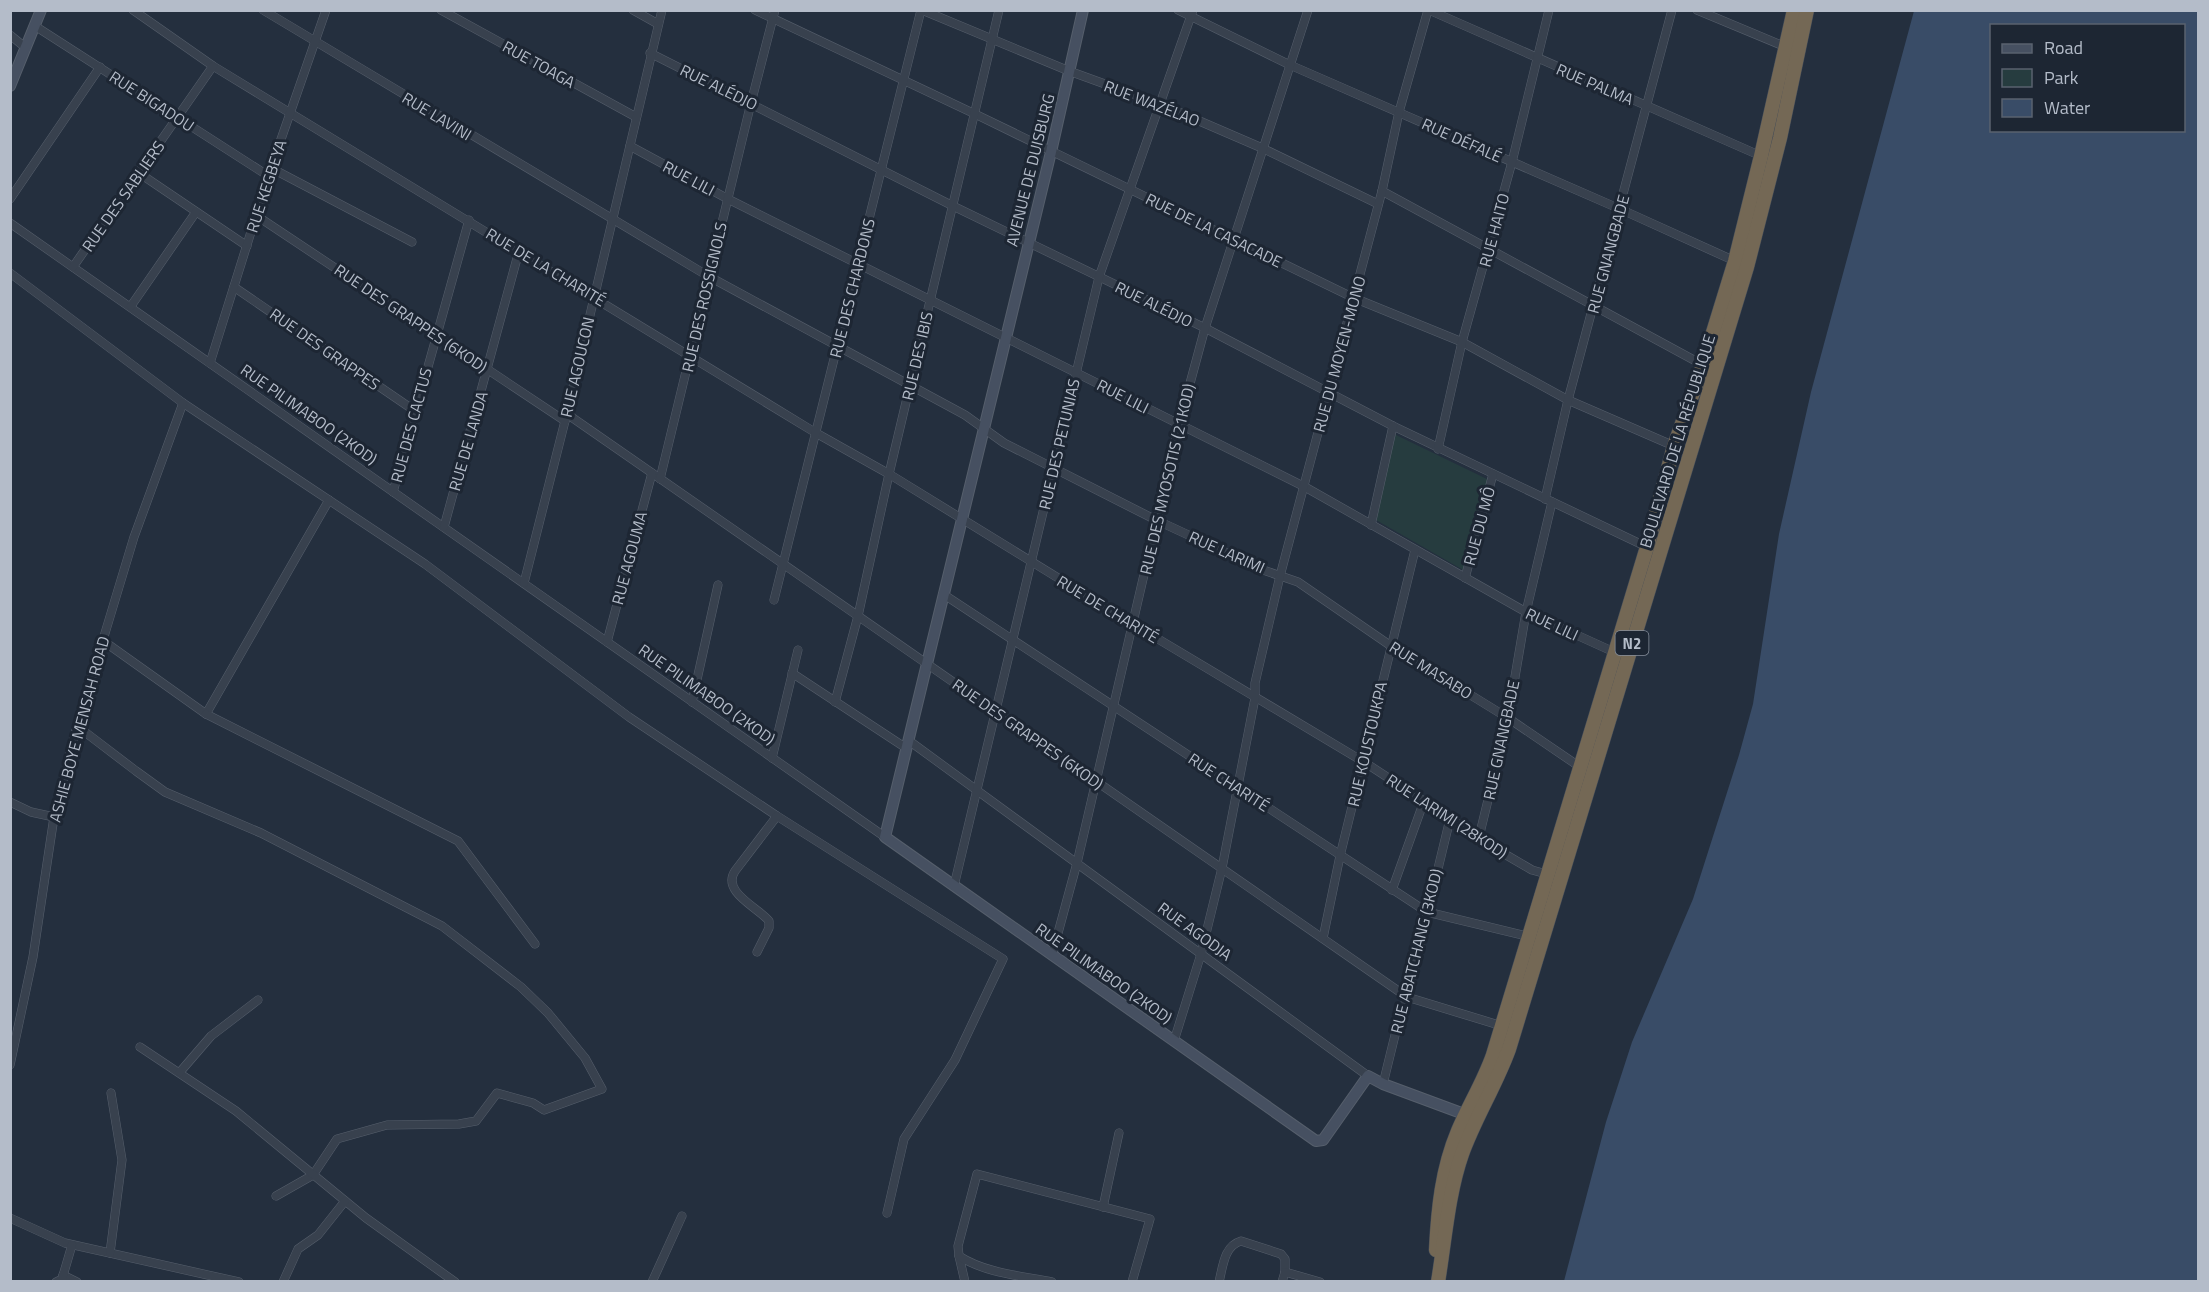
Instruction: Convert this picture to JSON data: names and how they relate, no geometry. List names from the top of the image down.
{
  "streets": {
    "highway": ["BOULEVARD DE LA RÉPUBLIQUE", "N2"],
    "street": [
      "RUE TOAGA",
      "RUE PALMA",
      "RUE ALÉDJO",
      "RUE BIGADOU",
      "RUE WAZÉLAO",
      "RUE LAVINI",
      "RUE DÉFALÉ",
      "AVENUE DE DUISBURG",
      "RUE LILI",
      "RUE KEGBEYA",
      "RUE DES SABLIERS",
      "RUE DE LA CASACADE",
      "RUE HAITO",
      "RUE GNANGBADE",
      "RUE DE LA CHARITÉ",
      "RUE DES CHARDONS",
      "RUE DES ROSSIGNOLS",
      "RUE DES GRAPPES (6KOD)",
      "RUE DES GRAPPES",
      "RUE DU MOYEN-MONO",
      "RUE DES IBIS",
      "RUE AGOUCON",
      "RUE PILIMABOO (2KOD)",
      "RUE DES CACTUS",
      "RUE DE LANDA",
      "RUE DES PETUNIAS",
      "RUE DES MYOSOTIS (21KOD)",
      "RUE DU MÔ",
      "RUE LARIMI",
      "RUE AGOUMA",
      "RUE DE CHARITÉ",
      "RUE MASABO",
      "ASHIE BOYE MENSAH ROAD",
      "RUE KOUSTOUKPA",
      "RUE CHARITÉ",
      "RUE LARIMI (28KOD)",
      "RUE AGODJA",
      "RUE ABATCHANG (3KOD)"
    ]
  },
  "crossings": [
    ["RUE TOAGA", "RUE AGOUCON"],
    ["RUE PALMA", "RUE HAITO"],
    ["RUE PALMA", "RUE GNANGBADE"],
    ["RUE PALMA", "RUE DU MOYEN-MONO"],
    ["RUE PALMA", "BOULEVARD DE LA RÉPUBLIQUE"],
    ["RUE ALÉDJO", "AVENUE DE DUISBURG"],
    ["RUE ALÉDJO", "RUE HAITO"],
    ["RUE ALÉDJO", "RUE GNANGBADE"],
    ["RUE ALÉDJO", "RUE DES CHARDONS"],
    ["RUE ALÉDJO", "RUE DES ROSSIGNOLS"],
    ["RUE ALÉDJO", "RUE DU MOYEN-MONO"],
    ["RUE ALÉDJO", "RUE DES IBIS"],
    ["RUE ALÉDJO", "RUE AGOUCON"],
    ["RUE ALÉDJO", "BOULEVARD DE LA RÉPUBLIQUE"],
    ["RUE ALÉDJO", "RUE DES PETUNIAS"],
    ["RUE ALÉDJO", "RUE DES MYOSOTIS (21KOD)"],
    ["RUE ALÉDJO", "RUE DU MÔ"],
    ["RUE BIGADOU", "RUE KEGBEYA"],
    ["RUE BIGADOU", "RUE DES SABLIERS"],
    ["RUE WAZÉLAO", "AVENUE DE DUISBURG"],
    ["RUE WAZÉLAO", "RUE DES CHARDONS"],
    ["RUE WAZÉLAO", "RUE DU MOYEN-MONO"],
    ["RUE WAZÉLAO", "RUE DES IBIS"],
    ["RUE WAZÉLAO", "RUE DES PETUNIAS"],
    ["RUE WAZÉLAO", "RUE DES MYOSOTIS (21KOD)"],
    ["RUE LAVINI", "RUE KEGBEYA"],
    ["RUE LAVINI", "RUE DES CHARDONS"],
    ["RUE LAVINI", "RUE DES ROSSIGNOLS"],
    ["RUE LAVINI", "RUE AGOUCON"],
    ["RUE LAVINI", "RUE LARIMI"],
    ["RUE DÉFALÉ", "RUE HAITO"],
    ["RUE DÉFALÉ", "RUE GNANGBADE"],
    ["RUE DÉFALÉ", "RUE DU MOYEN-MONO"],
    ["RUE DÉFALÉ", "BOULEVARD DE LA RÉPUBLIQUE"],
    ["RUE DÉFALÉ", "RUE DES PETUNIAS"],
    ["RUE DÉFALÉ", "RUE DES MYOSOTIS (21KOD)"],
    ["AVENUE DE DUISBURG", "RUE LILI"],
    ["AVENUE DE DUISBURG", "RUE DE LA CASACADE"],
    ["AVENUE DE DUISBURG", "RUE DE LA CHARITÉ"],
    ["AVENUE DE DUISBURG", "RUE DES GRAPPES (6KOD)"],
    ["AVENUE DE DUISBURG", "RUE PILIMABOO (2KOD)"],
    ["AVENUE DE DUISBURG", "RUE LARIMI"],
    ["AVENUE DE DUISBURG", "RUE DE CHARITÉ"],
    ["AVENUE DE DUISBURG", "RUE CHARITÉ"],
    ["AVENUE DE DUISBURG", "RUE AGODJA"],
    ["RUE LILI", "RUE GNANGBADE"],
    ["RUE LILI", "RUE DES CHARDONS"],
    ["RUE LILI", "RUE DES ROSSIGNOLS"],
    ["RUE LILI", "RUE DU MOYEN-MONO"],
    ["RUE LILI", "RUE DES IBIS"],
    ["RUE LILI", "RUE AGOUCON"],
    ["RUE LILI", "BOULEVARD DE LA RÉPUBLIQUE"],
    ["RUE LILI", "RUE DES PETUNIAS"],
    ["RUE LILI", "RUE DES MYOSOTIS (21KOD)"],
    ["RUE LILI", "RUE DU MÔ"],
    ["RUE LILI", "RUE KOUSTOUKPA"],
    ["RUE KEGBEYA", "RUE DE LA CHARITÉ"],
    ["RUE KEGBEYA", "RUE DES GRAPPES (6KOD)"],
    ["RUE KEGBEYA", "RUE DES GRAPPES"],
    ["RUE KEGBEYA", "RUE PILIMABOO (2KOD)"],
    ["RUE DES SABLIERS", "RUE DE LA CHARITÉ"],
    ["RUE DES SABLIERS", "RUE PILIMABOO (2KOD)"],
    ["RUE DE LA CASACADE", "RUE HAITO"],
    ["RUE DE LA CASACADE", "RUE GNANGBADE"],
    ["RUE DE LA CASACADE", "RUE DES CHARDONS"],
    ["RUE DE LA CASACADE", "RUE DES ROSSIGNOLS"],
    ["RUE DE LA CASACADE", "RUE DU MOYEN-MONO"],
    ["RUE DE LA CASACADE", "RUE DES IBIS"],
    ["RUE DE LA CASACADE", "BOULEVARD DE LA RÉPUBLIQUE"],
    ["RUE DE LA CASACADE", "RUE DES PETUNIAS"],
    ["RUE DE LA CASACADE", "RUE DES MYOSOTIS (21KOD)"],
    ["RUE GNANGBADE", "RUE MASABO"],
    ["RUE GNANGBADE", "RUE LARIMI (28KOD)"],
    ["RUE DE LA CHARITÉ", "RUE DES CHARDONS"],
    ["RUE DE LA CHARITÉ", "RUE DES ROSSIGNOLS"],
    ["RUE DE LA CHARITÉ", "RUE DES IBIS"],
    ["RUE DE LA CHARITÉ", "RUE AGOUCON"],
    ["RUE DE LA CHARITÉ", "RUE DES CACTUS"],
    ["RUE DE LA CHARITÉ", "RUE DE LANDA"],
    ["RUE DE LA CHARITÉ", "RUE DE CHARITÉ"],
    ["RUE DES CHARDONS", "RUE DES GRAPPES (6KOD)"],
    ["RUE DES CHARDONS", "RUE LARIMI"],
    ["RUE DES ROSSIGNOLS", "RUE DES GRAPPES (6KOD)"],
    ["RUE DES GRAPPES (6KOD)", "RUE DU MOYEN-MONO"],
    ["RUE DES GRAPPES (6KOD)", "RUE DES IBIS"],
    ["RUE DES GRAPPES (6KOD)", "RUE AGOUCON"],
    ["RUE DES GRAPPES (6KOD)", "RUE DES CACTUS"],
    ["RUE DES GRAPPES (6KOD)", "RUE DE LANDA"],
    ["RUE DES GRAPPES (6KOD)", "BOULEVARD DE LA RÉPUBLIQUE"],
    ["RUE DES GRAPPES (6KOD)", "RUE DES PETUNIAS"],
    ["RUE DES GRAPPES (6KOD)", "RUE DES MYOSOTIS (21KOD)"],
    ["RUE DES GRAPPES (6KOD)", "RUE AGOUMA"],
    ["RUE DES GRAPPES (6KOD)", "RUE KOUSTOUKPA"],
    ["RUE DES GRAPPES (6KOD)", "RUE ABATCHANG (3KOD)"],
    ["RUE DES GRAPPES", "RUE DES CACTUS"],
    ["RUE DU MOYEN-MONO", "RUE PILIMABOO (2KOD)"],
    ["RUE DU MOYEN-MONO", "RUE LARIMI"],
    ["RUE DU MOYEN-MONO", "RUE DE CHARITÉ"],
    ["RUE DU MOYEN-MONO", "RUE MASABO"],
    ["RUE DU MOYEN-MONO", "RUE CHARITÉ"],
    ["RUE DU MOYEN-MONO", "RUE LARIMI (28KOD)"],
    ["RUE DU MOYEN-MONO", "RUE AGODJA"],
    ["RUE DES IBIS", "RUE LARIMI"],
    ["RUE DES IBIS", "RUE AGODJA"],
    ["RUE AGOUCON", "RUE PILIMABOO (2KOD)"],
    ["RUE PILIMABOO (2KOD)", "RUE DES CACTUS"],
    ["RUE PILIMABOO (2KOD)", "RUE DE LANDA"],
    ["RUE PILIMABOO (2KOD)", "RUE DES PETUNIAS"],
    ["RUE PILIMABOO (2KOD)", "RUE DES MYOSOTIS (21KOD)"],
    ["RUE PILIMABOO (2KOD)", "RUE AGOUMA"],
    ["RUE PILIMABOO (2KOD)", "RUE AGODJA"],
    ["BOULEVARD DE LA RÉPUBLIQUE", "RUE MASABO"],
    ["BOULEVARD DE LA RÉPUBLIQUE", "RUE CHARITÉ"],
    ["BOULEVARD DE LA RÉPUBLIQUE", "RUE LARIMI (28KOD)"],
    ["BOULEVARD DE LA RÉPUBLIQUE", "RUE AGODJA"],
    ["RUE DES PETUNIAS", "RUE LARIMI"],
    ["RUE DES PETUNIAS", "RUE DE CHARITÉ"],
    ["RUE DES PETUNIAS", "RUE CHARITÉ"],
    ["RUE DES PETUNIAS", "RUE AGODJA"],
    ["RUE DES MYOSOTIS (21KOD)", "RUE LARIMI"],
    ["RUE DES MYOSOTIS (21KOD)", "RUE DE CHARITÉ"],
    ["RUE DES MYOSOTIS (21KOD)", "RUE CHARITÉ"],
    ["RUE DES MYOSOTIS (21KOD)", "RUE AGODJA"],
    ["RUE LARIMI", "RUE MASABO"],
    ["RUE DE CHARITÉ", "RUE LARIMI (28KOD)"],
    ["RUE MASABO", "RUE KOUSTOUKPA"],
    ["RUE KOUSTOUKPA", "RUE CHARITÉ"],
    ["RUE KOUSTOUKPA", "RUE LARIMI (28KOD)"],
    ["RUE CHARITÉ", "RUE ABATCHANG (3KOD)"],
    ["RUE LARIMI (28KOD)", "RUE ABATCHANG (3KOD)"],
    ["RUE AGODJA", "RUE ABATCHANG (3KOD)"]
  ],
  "legend": ["Road", "Park", "Water"]
}
